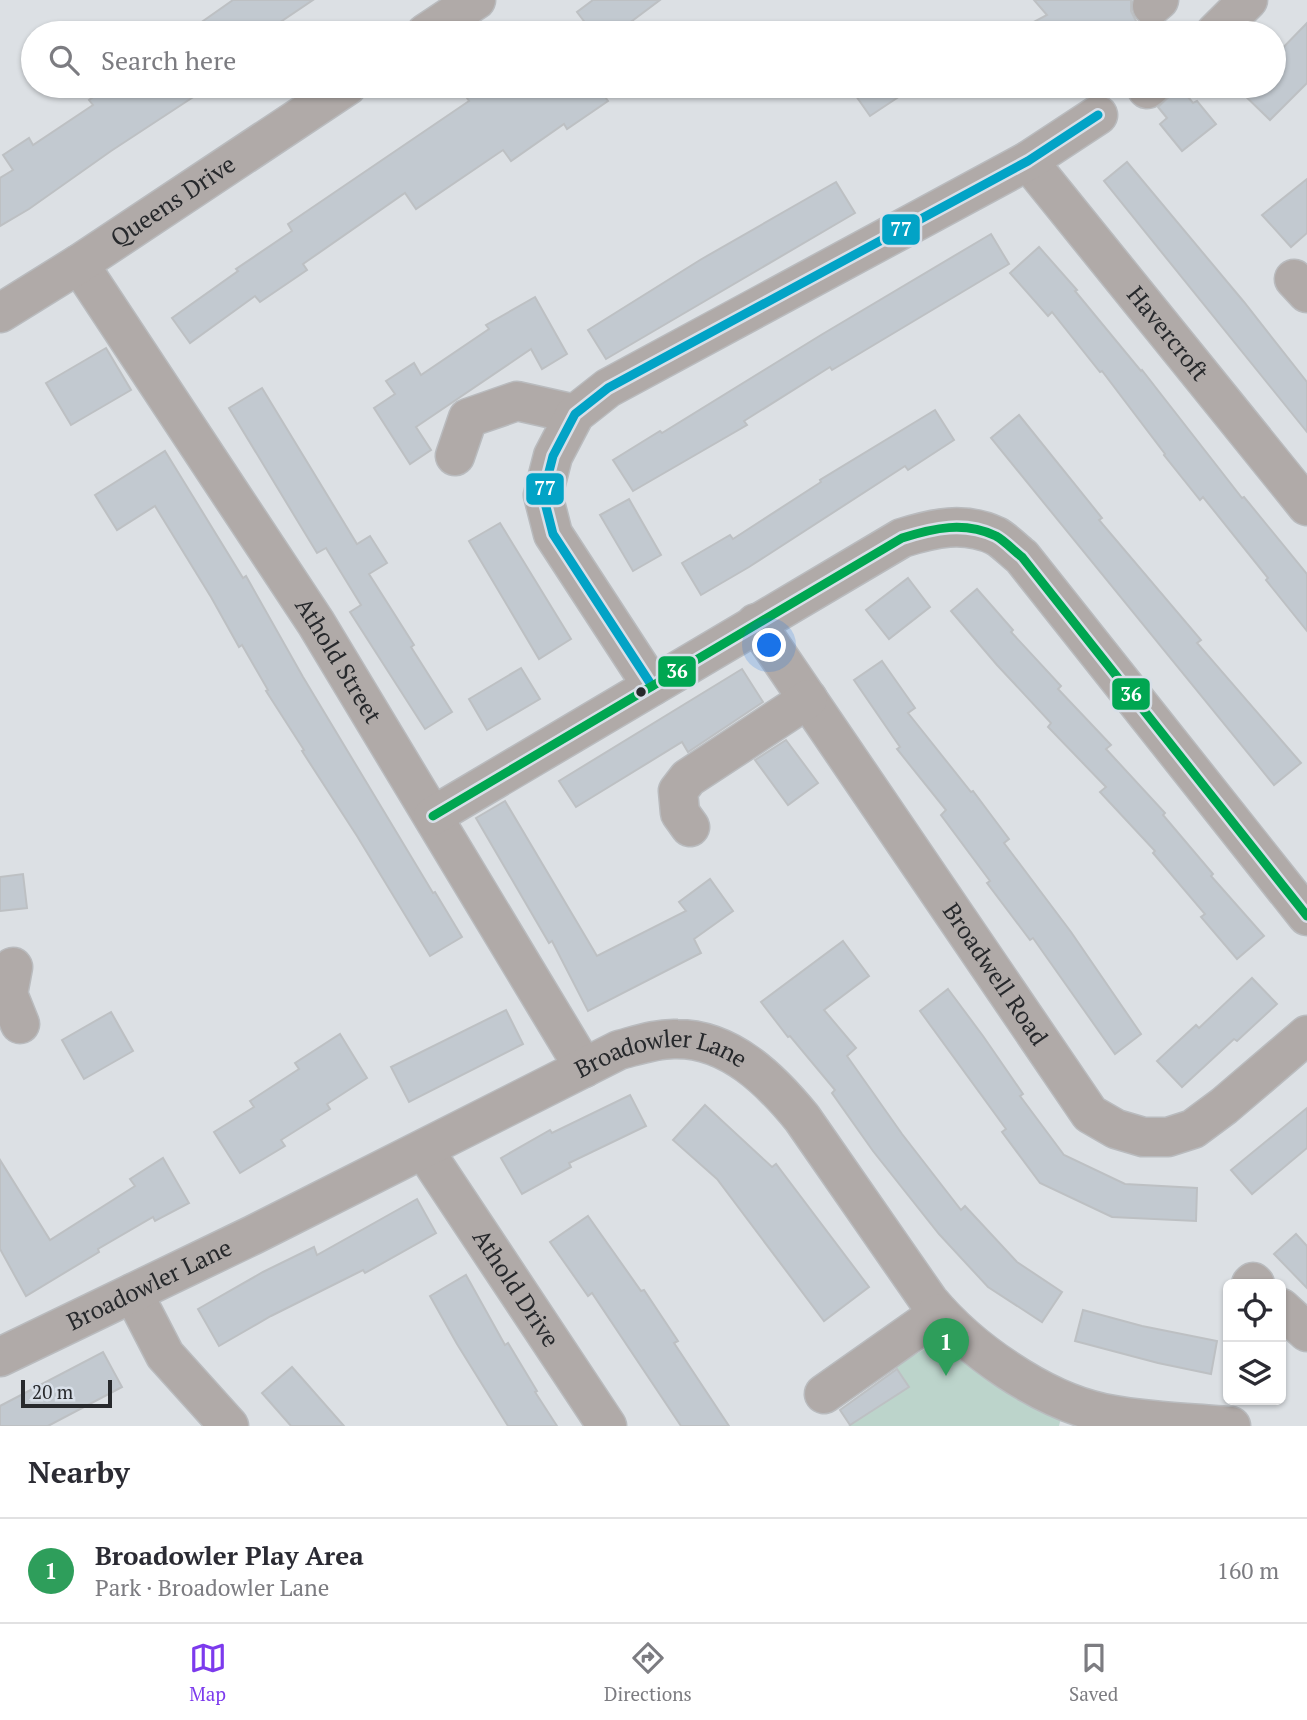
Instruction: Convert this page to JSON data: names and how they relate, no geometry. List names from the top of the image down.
{
  "streets": {
    "street": [
      "Queens Drive",
      "Havercroft",
      "Athold Street",
      "Broadwell Road",
      "Broadowler Lane",
      "Athold Drive"
    ]
  },
  "crossings": [
    ["Queens Drive", "Athold Street"],
    ["Athold Street", "Broadowler Lane"],
    ["Broadowler Lane", "Athold Drive"]
  ],
  "lines": ["transit line 77", "transit line 36"],
  "scale_bar": "20 m",
  "page": {
    "search": "Search here",
    "pins": "1",
    "scale": "20 m",
    "heading": "Nearby",
    "list": [
      {
        "mark": "1",
        "name": "Broadowler Play Area",
        "note": "Park · Broadowler Lane",
        "value": "160 m"
      }
    ],
    "nav": ["Map", "Directions", "Saved"]
  }
}
